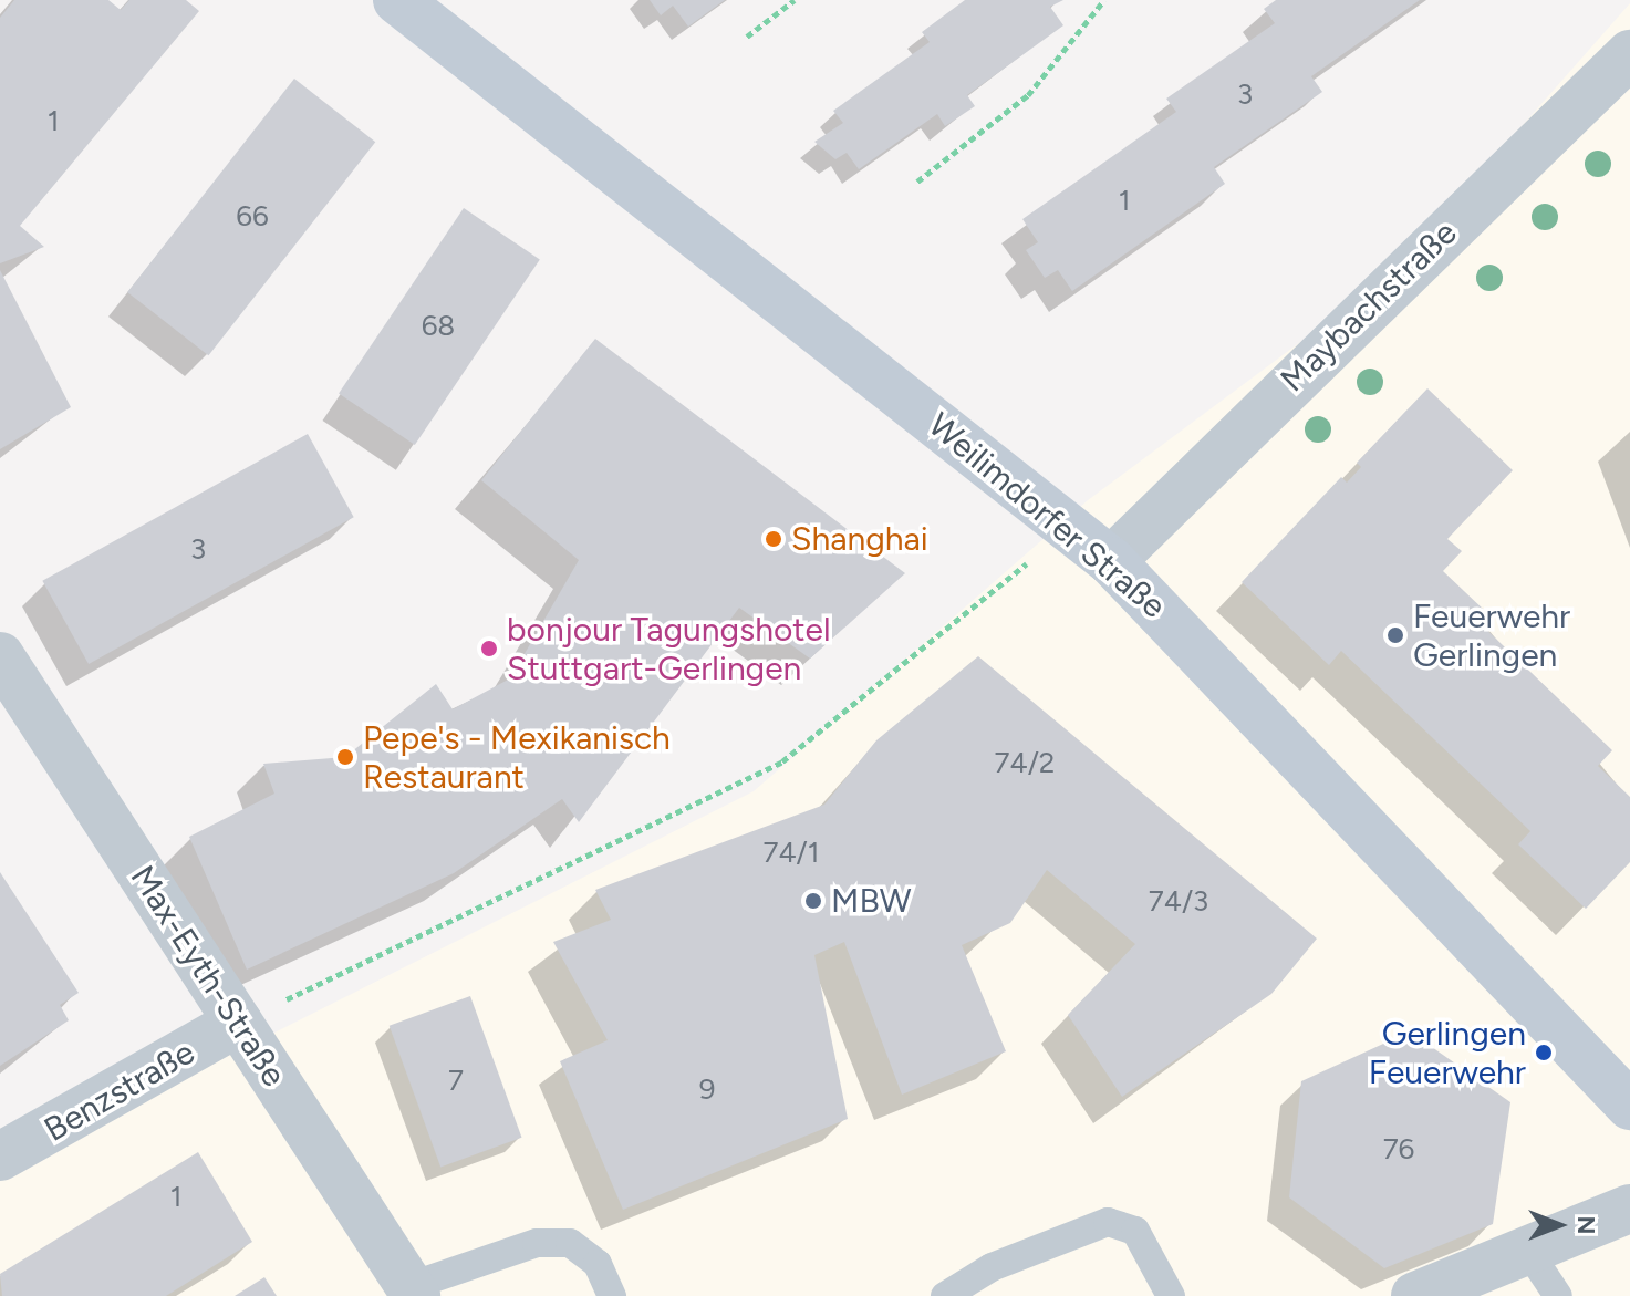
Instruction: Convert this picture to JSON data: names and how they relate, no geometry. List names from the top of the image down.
{
  "streets": {
    "main road": ["Weilimdorfer Straße"],
    "street": ["Maybachstraße", "Max-Eyth-Straße", "Benzstraße"]
  },
  "crossings": [
    ["Maybachstraße", "Weilimdorfer Straße"],
    ["Max-Eyth-Straße", "Benzstraße"]
  ],
  "places": [
    "Shanghai",
    "Feuerwehr Gerlingen",
    "bonjour Tagungshotel Stuttgart-Gerlingen",
    "Pepe's - Mexikanisch Restaurant",
    "MBW",
    "Gerlingen Feuerwehr"
  ],
  "house_numbers": [
    "3",
    "1",
    "1",
    "66",
    "68",
    "3",
    "74/2",
    "74/1",
    "74/3",
    "7",
    "9",
    "76",
    "1"
  ],
  "north": "right"
}
